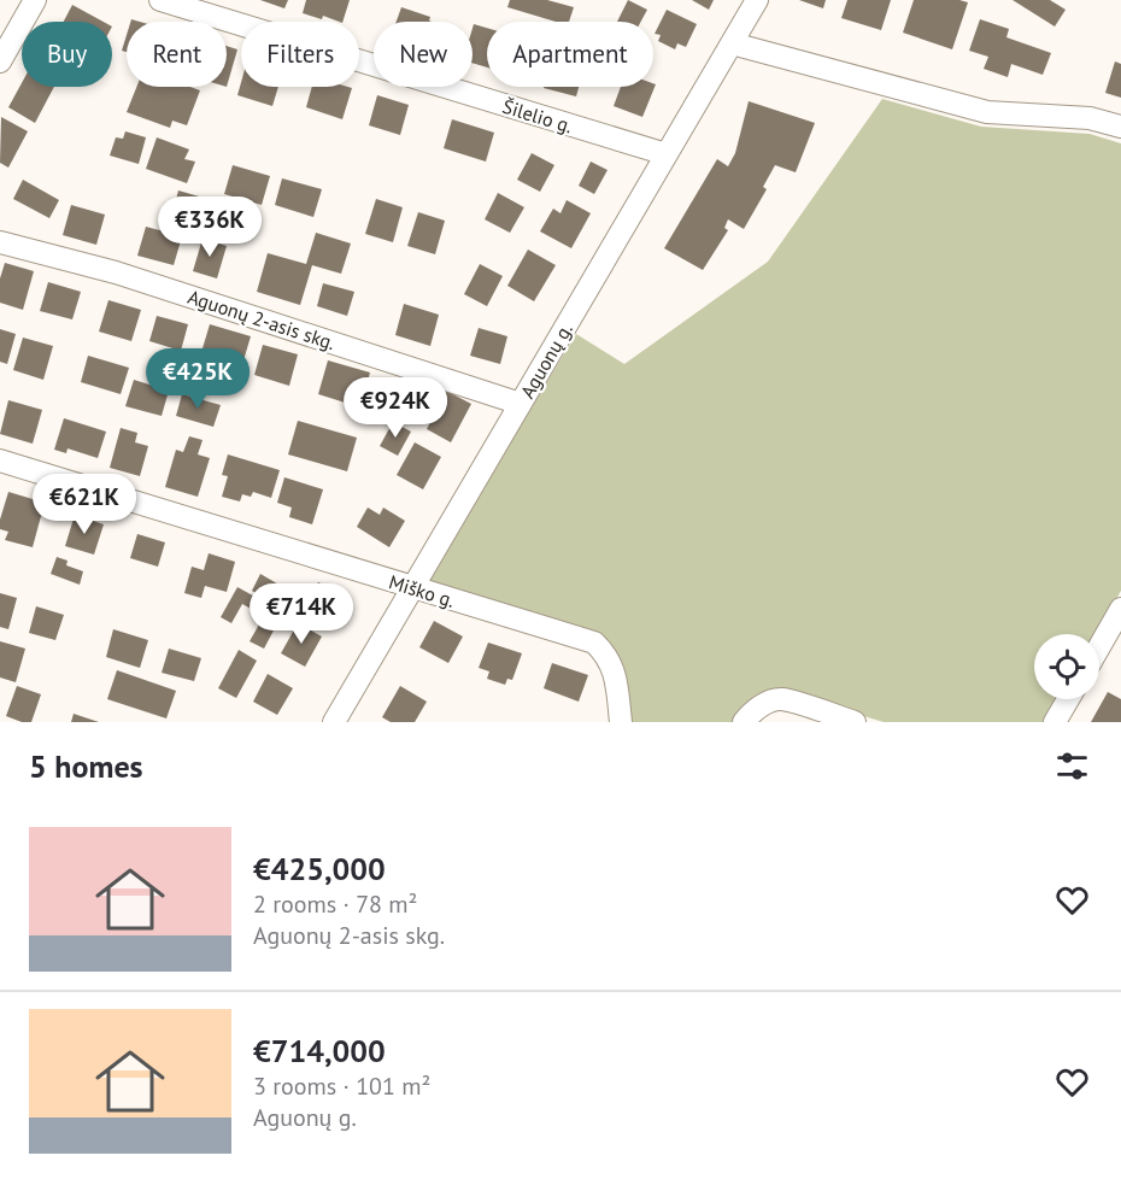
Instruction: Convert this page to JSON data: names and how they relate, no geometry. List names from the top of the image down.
{
  "streets": {
    "street": [
      "Šilelio g.",
      "Aguonų 2-asis skg.",
      "Aguonų g.",
      "Miško g."
    ]
  },
  "crossings": [
    ["Šilelio g.", "Aguonų g."],
    ["Aguonų 2-asis skg.", "Aguonų g."],
    ["Aguonų g.", "Miško g."]
  ],
  "page": {
    "chip": [
      "Buy",
      "Rent",
      "Filters",
      "New",
      "Apartment"
    ],
    "price": [
      "€336K",
      "€425K",
      "€924K",
      "€621K",
      "€714K"
    ],
    "heading": "5 homes",
    "list": [
      {
        "name": "€425,000",
        "note": "2 rooms · 78 m² · Aguonų 2-asis skg."
      },
      {
        "name": "€714,000",
        "note": "3 rooms · 101 m² · Aguonų g."
      }
    ]
  }
}
